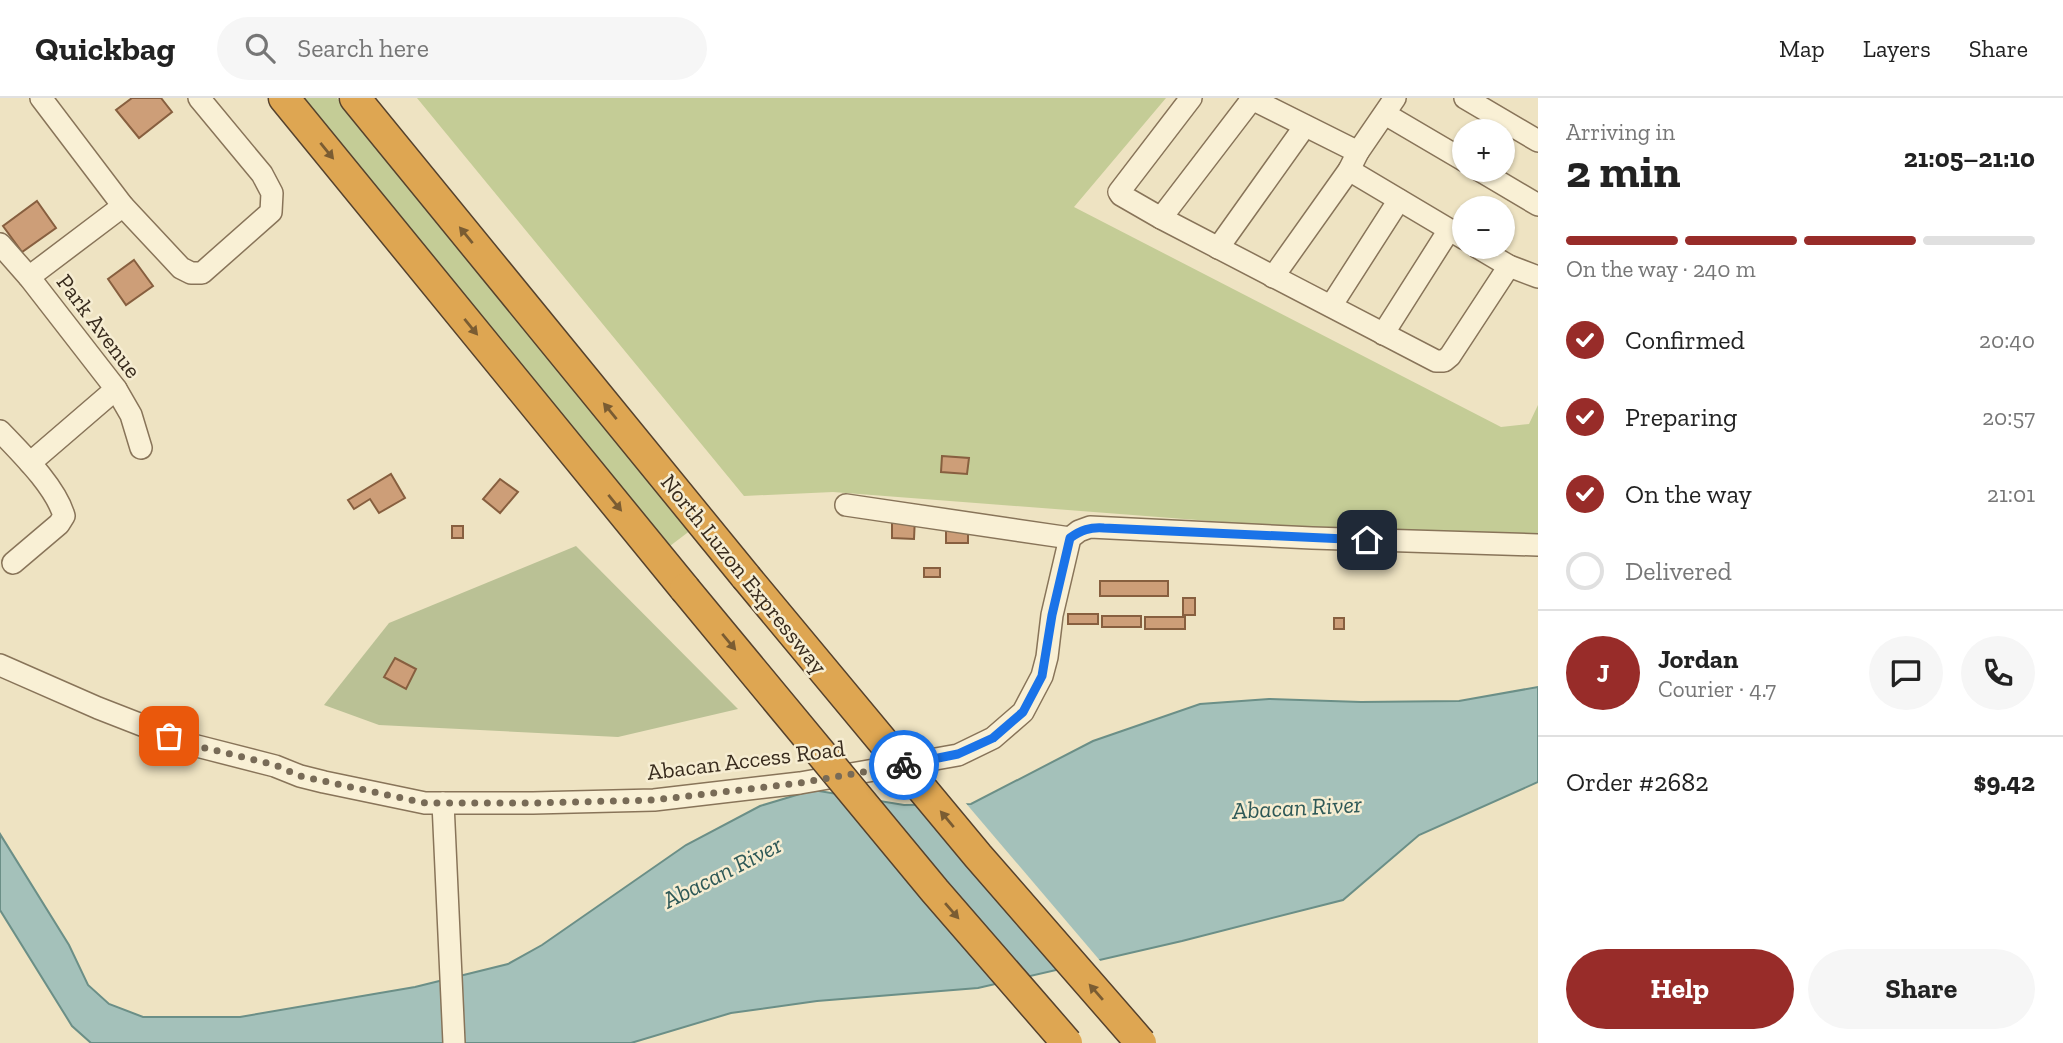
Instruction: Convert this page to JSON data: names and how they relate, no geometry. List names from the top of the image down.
{
  "streets": {
    "highway": ["North Luzon Expressway"],
    "street": ["Park Avenue", "Abacan Access Road"]
  },
  "water": ["Abacan River"],
  "page": {
    "header": "Quickbag",
    "search": "Search here",
    "nav": ["Map", "Layers", "Share"],
    "heading": ["2 min", "Arriving in", "21:05–21:10"],
    "panel": [
      "Jordan",
      "Courier · 4.7",
      "Order #2682",
      "$9.42"
    ],
    "map_buttons": ["+", "−"],
    "bar": "On the way · 240 m",
    "list": [
      ["Confirmed", "20:40"],
      ["Preparing", "20:57"],
      ["On the way", "21:01"],
      "Delivered"
    ],
    "round": "J",
    "buttons": ["Help", "Share"]
  }
}
